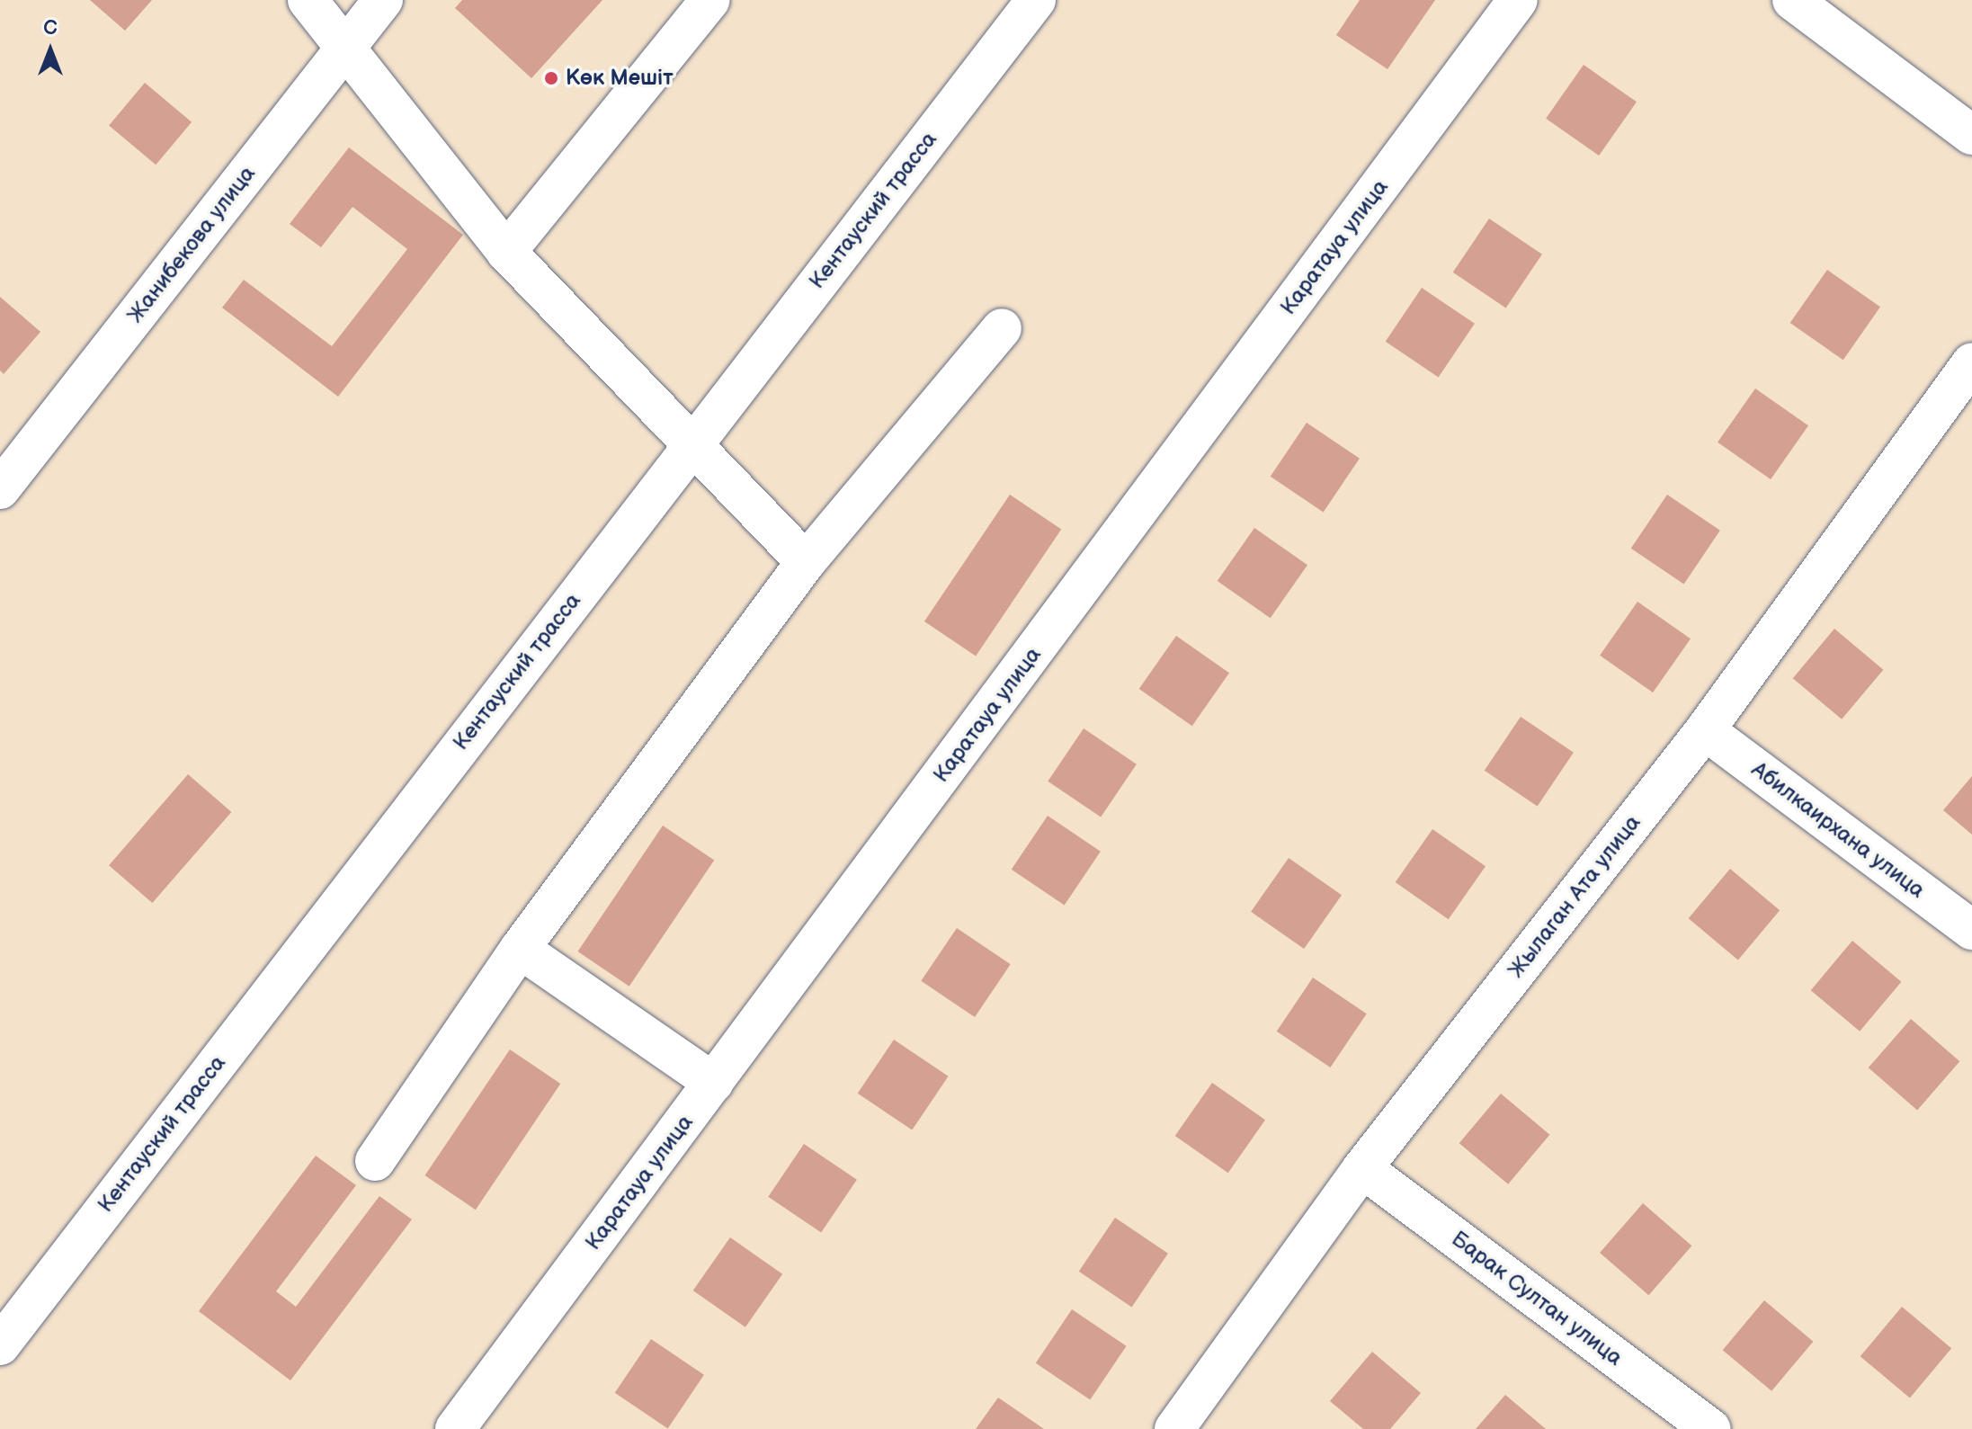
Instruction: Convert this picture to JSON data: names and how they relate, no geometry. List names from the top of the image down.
{
  "streets": {
    "street": [
      "Кентауский трасса",
      "Жанибекова улица",
      "Каратауа улица",
      "Абилкаирхана улица",
      "Жылаган Ата улица",
      "Барак Султан улица"
    ]
  },
  "crossings": [
    ["Абилкаирхана улица", "Жылаган Ата улица"],
    ["Жылаган Ата улица", "Барак Султан улица"]
  ],
  "places": ["Көк Мешіт"],
  "north": "top"
}
